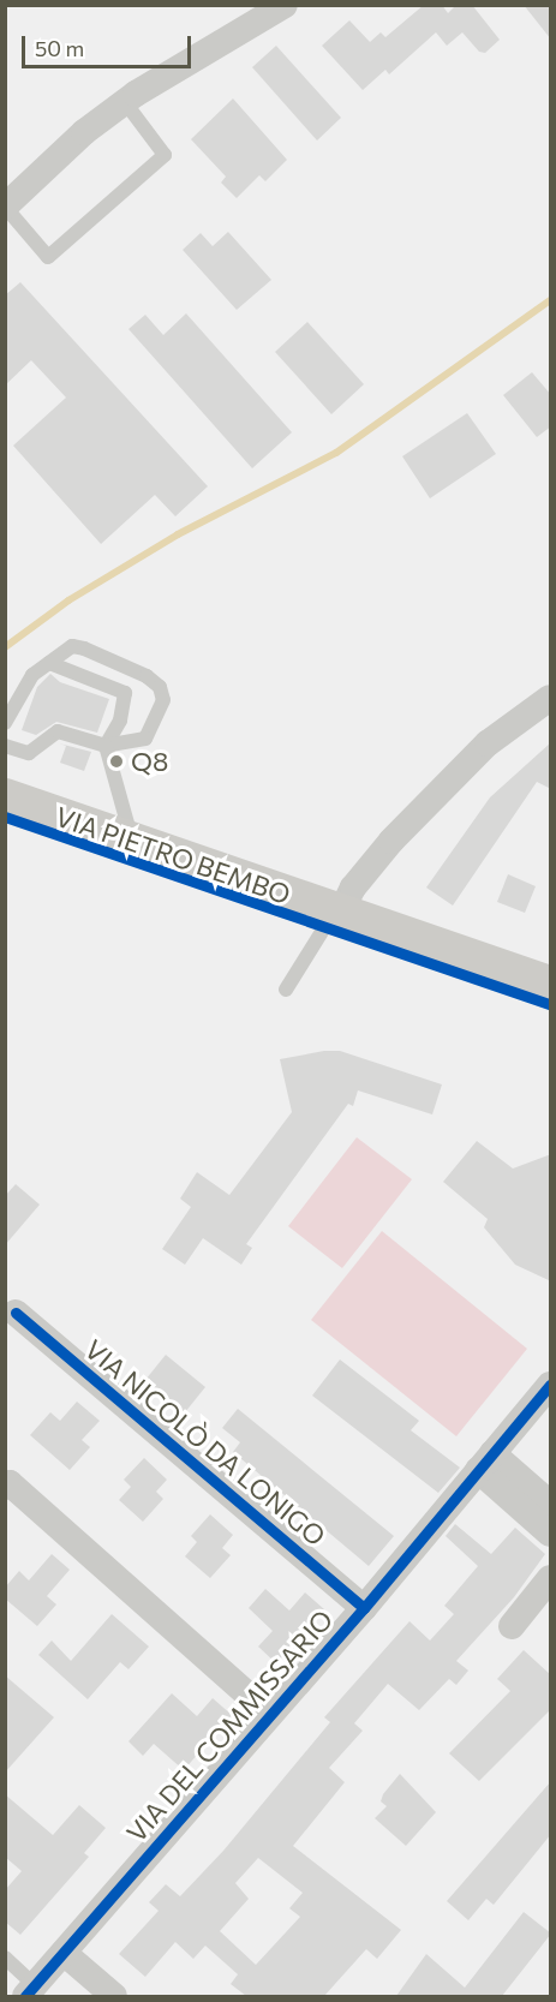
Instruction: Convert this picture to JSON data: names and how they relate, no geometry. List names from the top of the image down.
{
  "streets": {
    "main road": ["VIA PIETRO BEMBO"],
    "street": ["VIA NICOLÒ DA LONIGO", "VIA DEL COMMISSARIO"]
  },
  "crossings": [
    ["VIA NICOLÒ DA LONIGO", "VIA DEL COMMISSARIO"]
  ],
  "places": ["Q8"],
  "scale_bar": "50 m"
}
